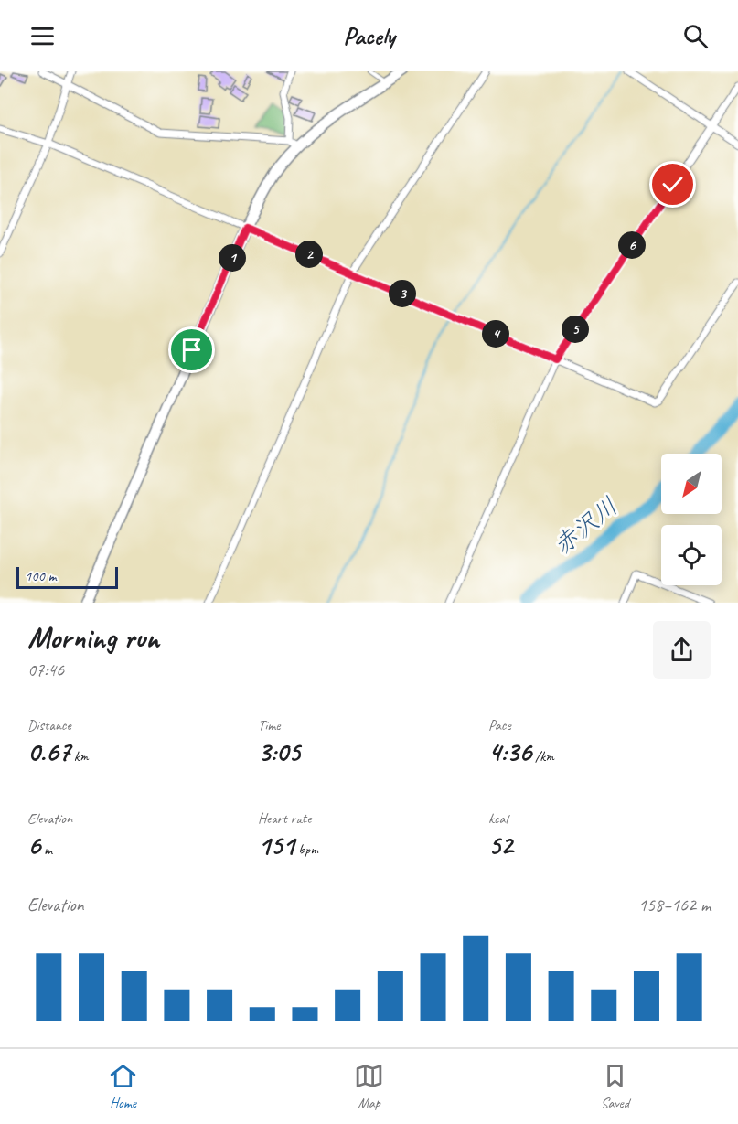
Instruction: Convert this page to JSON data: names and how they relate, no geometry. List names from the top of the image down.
{
  "water": ["赤沢川"],
  "scale_bar": "100 m",
  "north": "bottom left",
  "page": {
    "header": "Pacely",
    "pins": [
      "6",
      "2",
      "1",
      "3",
      "5",
      "4"
    ],
    "scale": "100 m",
    "heading": ["Morning run", "07:46"],
    "stats": [
      ["Distance", "0.67 km"],
      ["Time", "3:05"],
      ["Pace", "4:36 /km"],
      ["Elevation", "6 m"],
      ["Heart rate", "151 bpm"],
      ["kcal", "52"]
    ],
    "chart": ["Elevation", "158–162 m"],
    "tabs": ["Home", "Map", "Saved"]
  }
}
